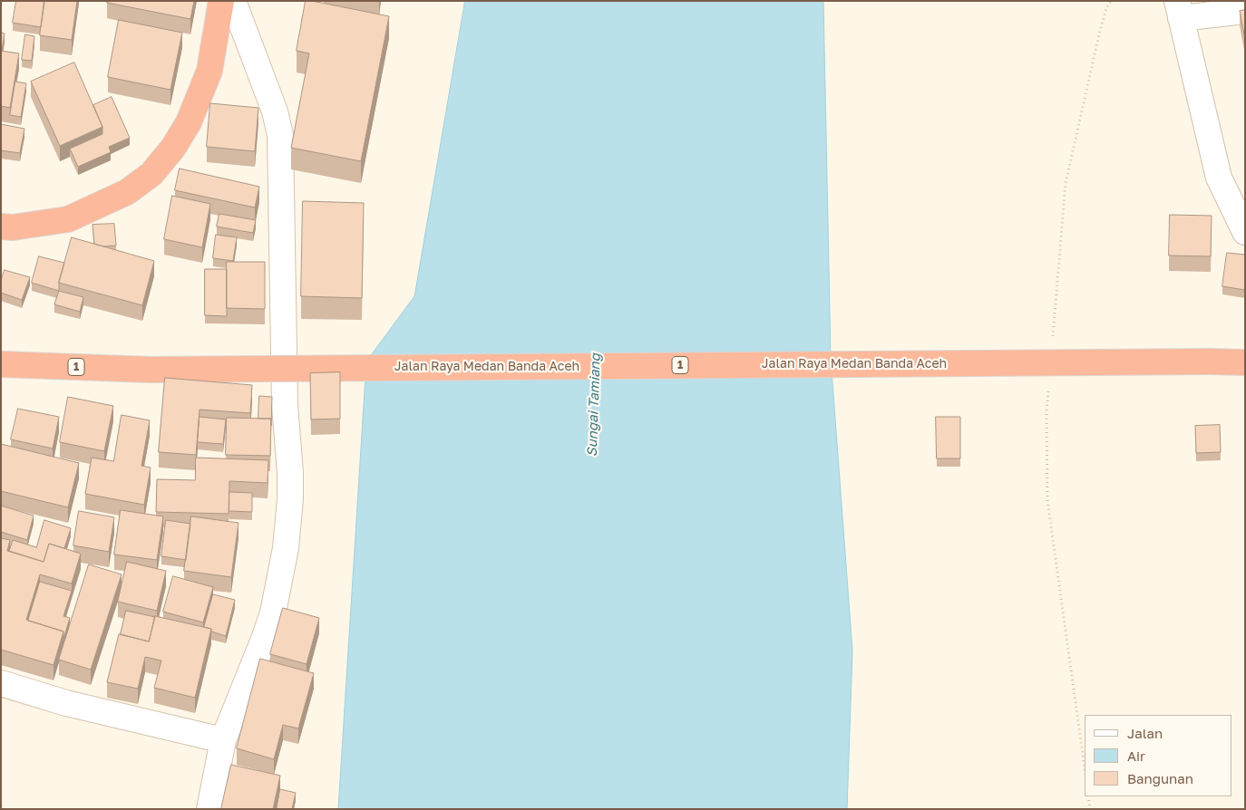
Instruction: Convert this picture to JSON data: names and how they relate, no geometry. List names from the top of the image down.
{
  "streets": {
    "highway": ["Jalan Raya Medan Banda Aceh", "1"]
  },
  "water": ["Sungai Tamiang"],
  "legend": ["Jalan", "Air", "Bangunan"]
}
